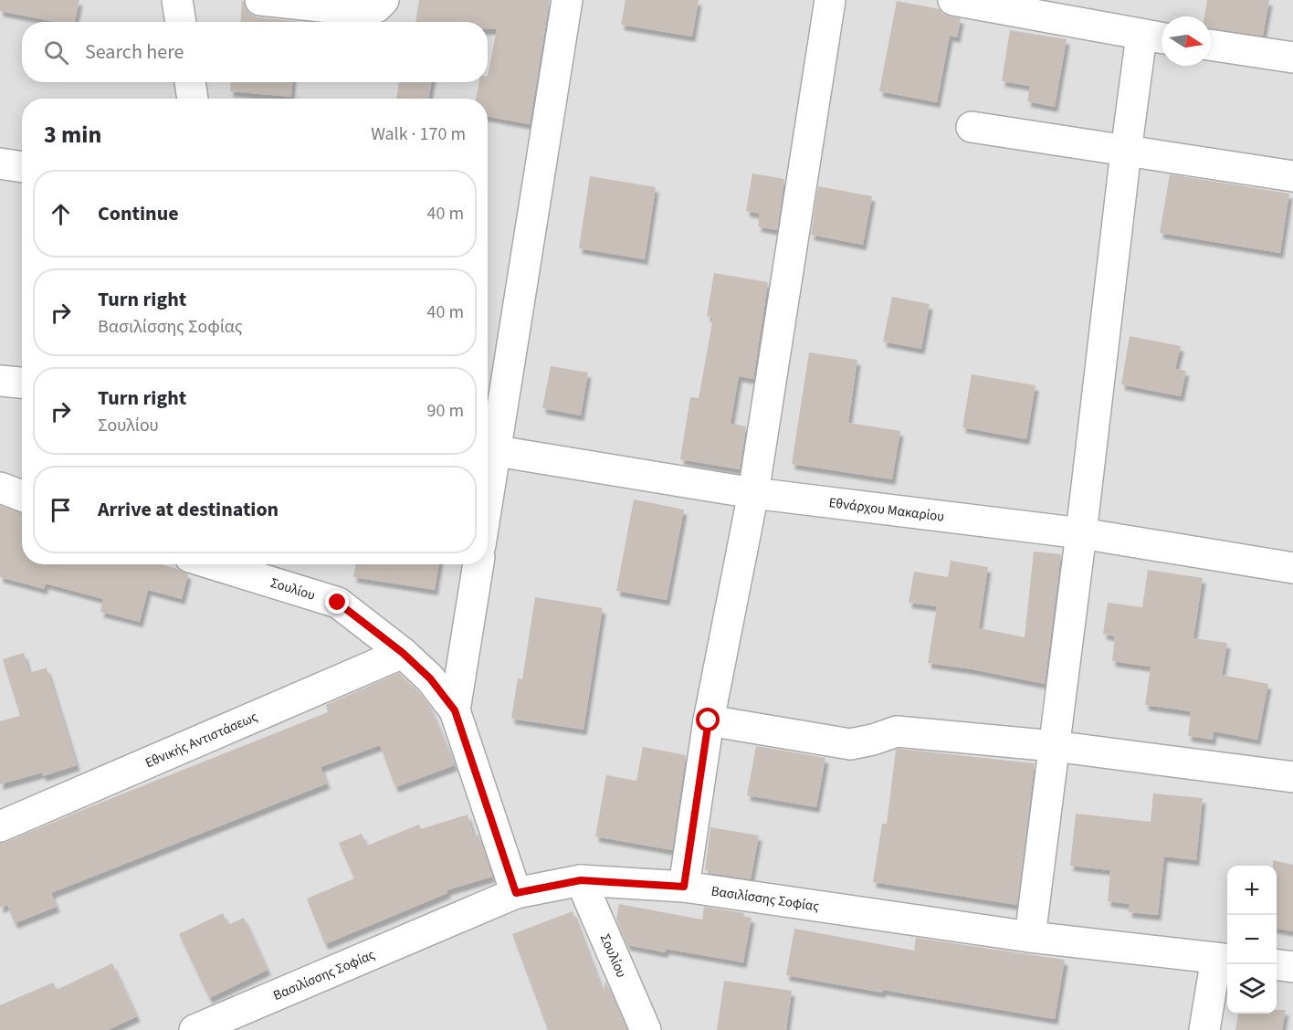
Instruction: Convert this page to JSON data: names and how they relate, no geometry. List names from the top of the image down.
{
  "streets": {
    "street": [
      "Εθνάρχου Μακαρίου",
      "Σουλίου",
      "Εθνικής Αντιστάσεως",
      "Βασιλίσσης Σοφίας"
    ]
  },
  "crossings": [
    ["Σουλίου", "Εθνικής Αντιστάσεως"],
    ["Σουλίου", "Βασιλίσσης Σοφίας"]
  ],
  "north": "right",
  "page": {
    "search": "Search here",
    "heading": ["3 min", "Walk · 170 m"],
    "list": [
      ["Continue", "40 m"],
      ["Turn right", "Βασιλίσσης Σοφίας", "40 m"],
      ["Turn right", "Σουλίου", "90 m"],
      "Arrive at destination"
    ],
    "map_buttons": ["+", "−"]
  }
}
